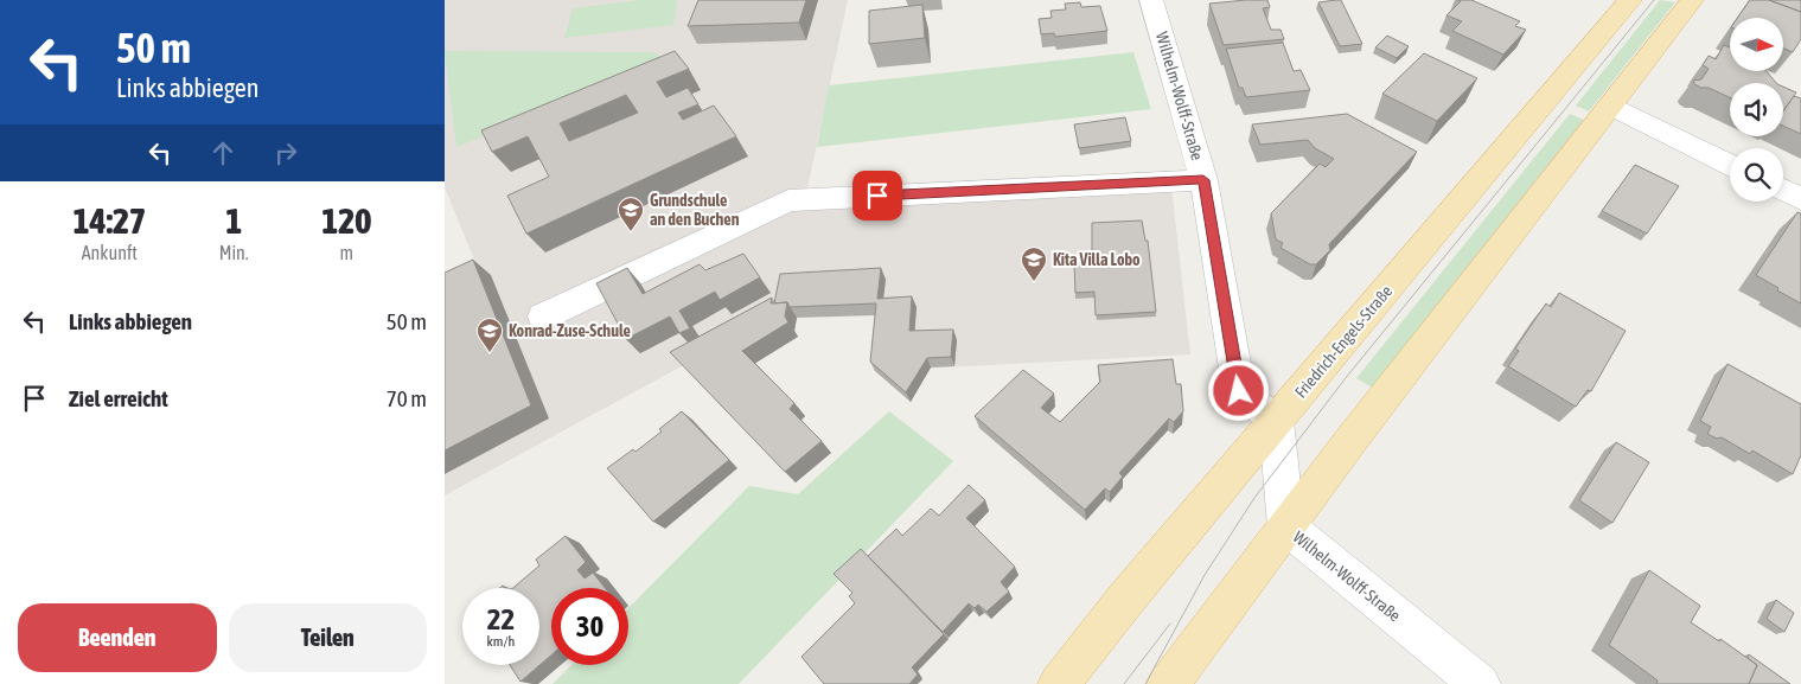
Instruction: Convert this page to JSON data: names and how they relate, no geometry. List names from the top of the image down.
{
  "streets": {
    "main road": ["Friedrich-Engels-Straße"],
    "street": ["Wilhelm-Wolff-Straße"]
  },
  "crossings": [
    ["Wilhelm-Wolff-Straße", "Friedrich-Engels-Straße"]
  ],
  "places": {
    "school or university": ["Grundschule an den Buchen", "Kita Villa Lobo", "Konrad-Zuse-Schule"]
  },
  "north": "right",
  "page": {
    "turn": ["50 m", "Links abbiegen"],
    "eta": [
      "14:27",
      "Ankunft",
      "1",
      "Min.",
      "120",
      "m"
    ],
    "list": [
      {
        "name": "Links abbiegen",
        "value": "50 m"
      },
      {
        "name": "Ziel erreicht",
        "value": "70 m"
      }
    ],
    "speed": "22 km/h",
    "limit": "30",
    "buttons": ["Beenden", "Teilen"]
  }
}
